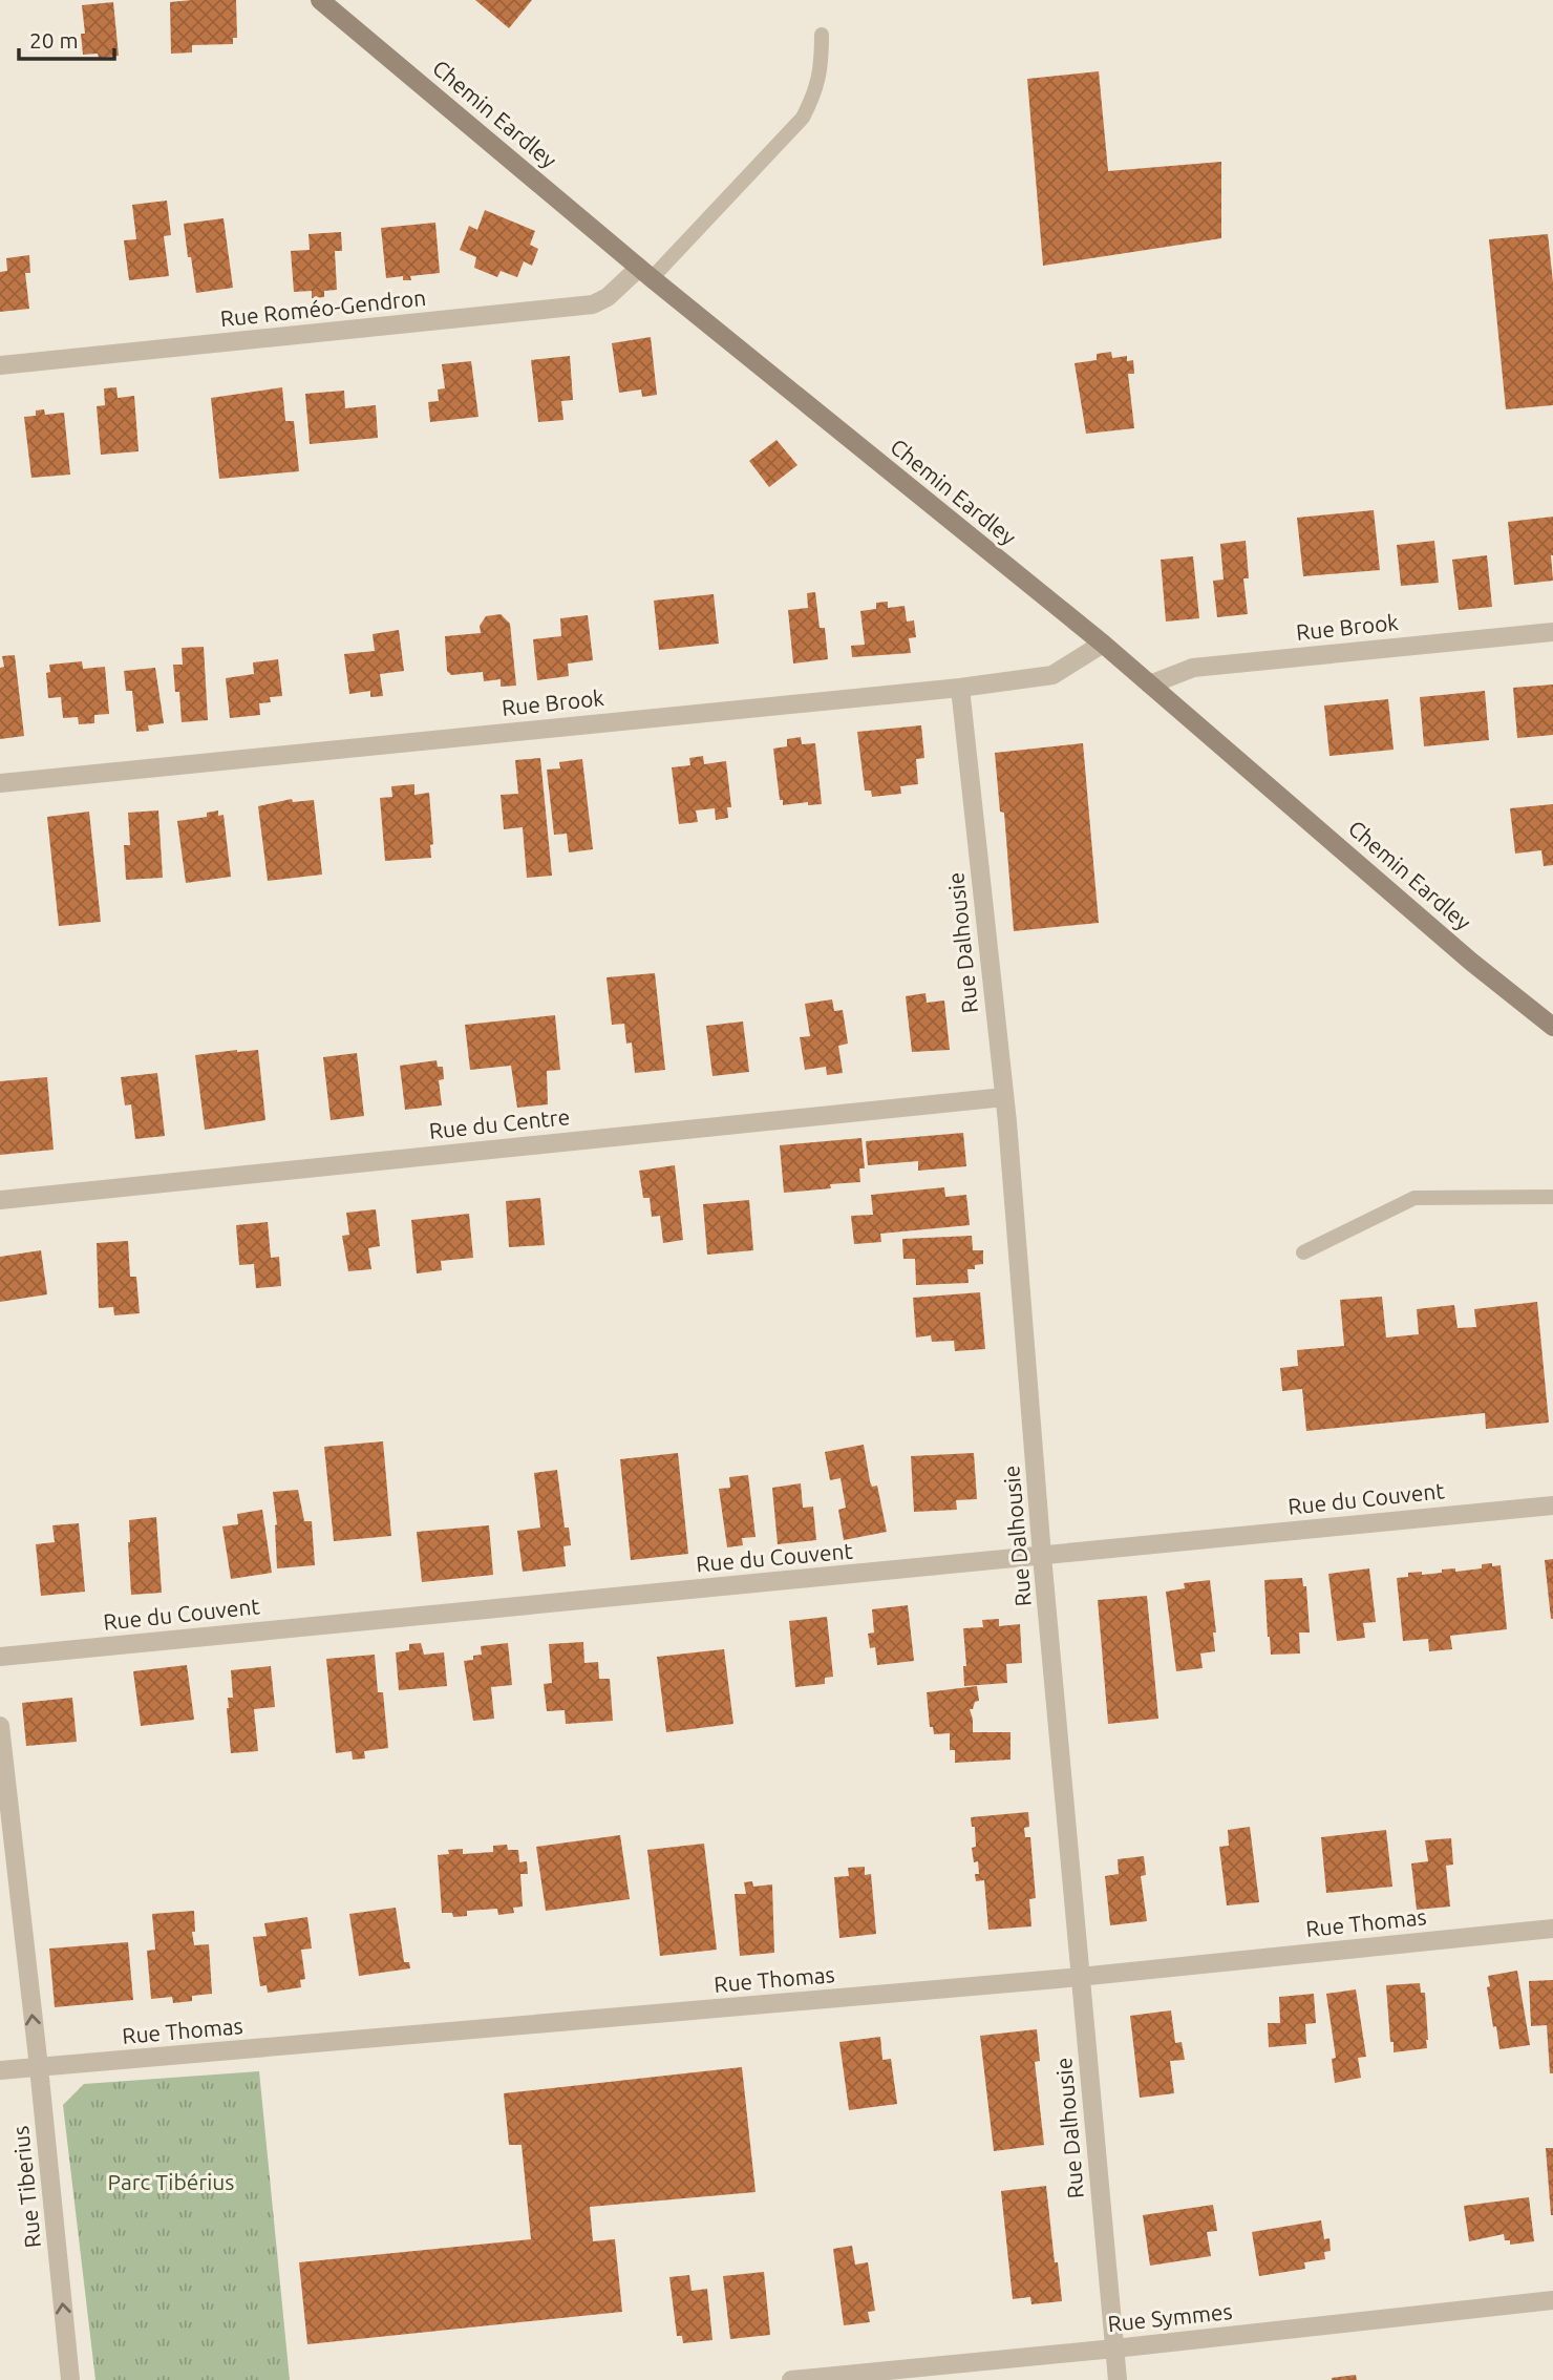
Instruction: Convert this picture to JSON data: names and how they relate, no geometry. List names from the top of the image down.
{
  "streets": {
    "main road": ["Chemin Eardley"],
    "street": [
      "Rue Roméo-Gendron",
      "Rue Brook",
      "Rue Dalhousie",
      "Rue du Centre",
      "Rue du Couvent",
      "Rue Thomas",
      "Rue Tiberius",
      "Rue Symmes"
    ]
  },
  "crossings": [
    ["Chemin Eardley", "Rue Roméo-Gendron"],
    ["Chemin Eardley", "Rue Brook"],
    ["Rue Brook", "Rue Dalhousie"],
    ["Rue Dalhousie", "Rue du Centre"],
    ["Rue Dalhousie", "Rue du Couvent"],
    ["Rue Dalhousie", "Rue Thomas"],
    ["Rue Dalhousie", "Rue Symmes"],
    ["Rue Thomas", "Rue Tiberius"]
  ],
  "one_way": ["Rue Tiberius"],
  "parks": ["Parc Tibérius"],
  "scale_bar": "20 m"
}
